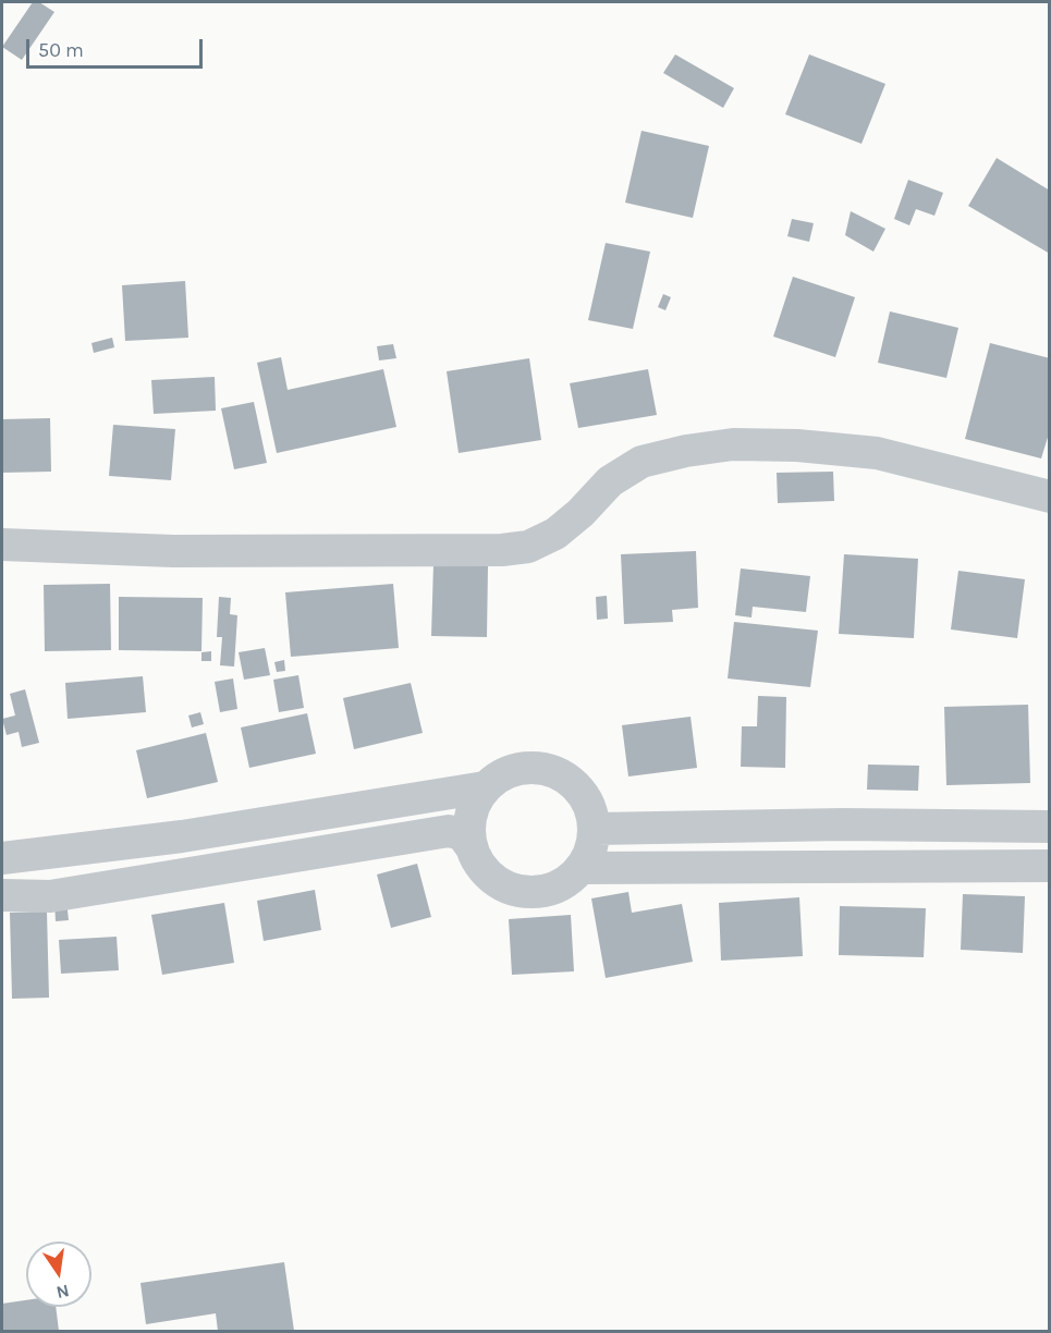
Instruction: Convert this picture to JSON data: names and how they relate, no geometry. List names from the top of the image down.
{
  "scale_bar": "50 m",
  "north": "bottom"
}
